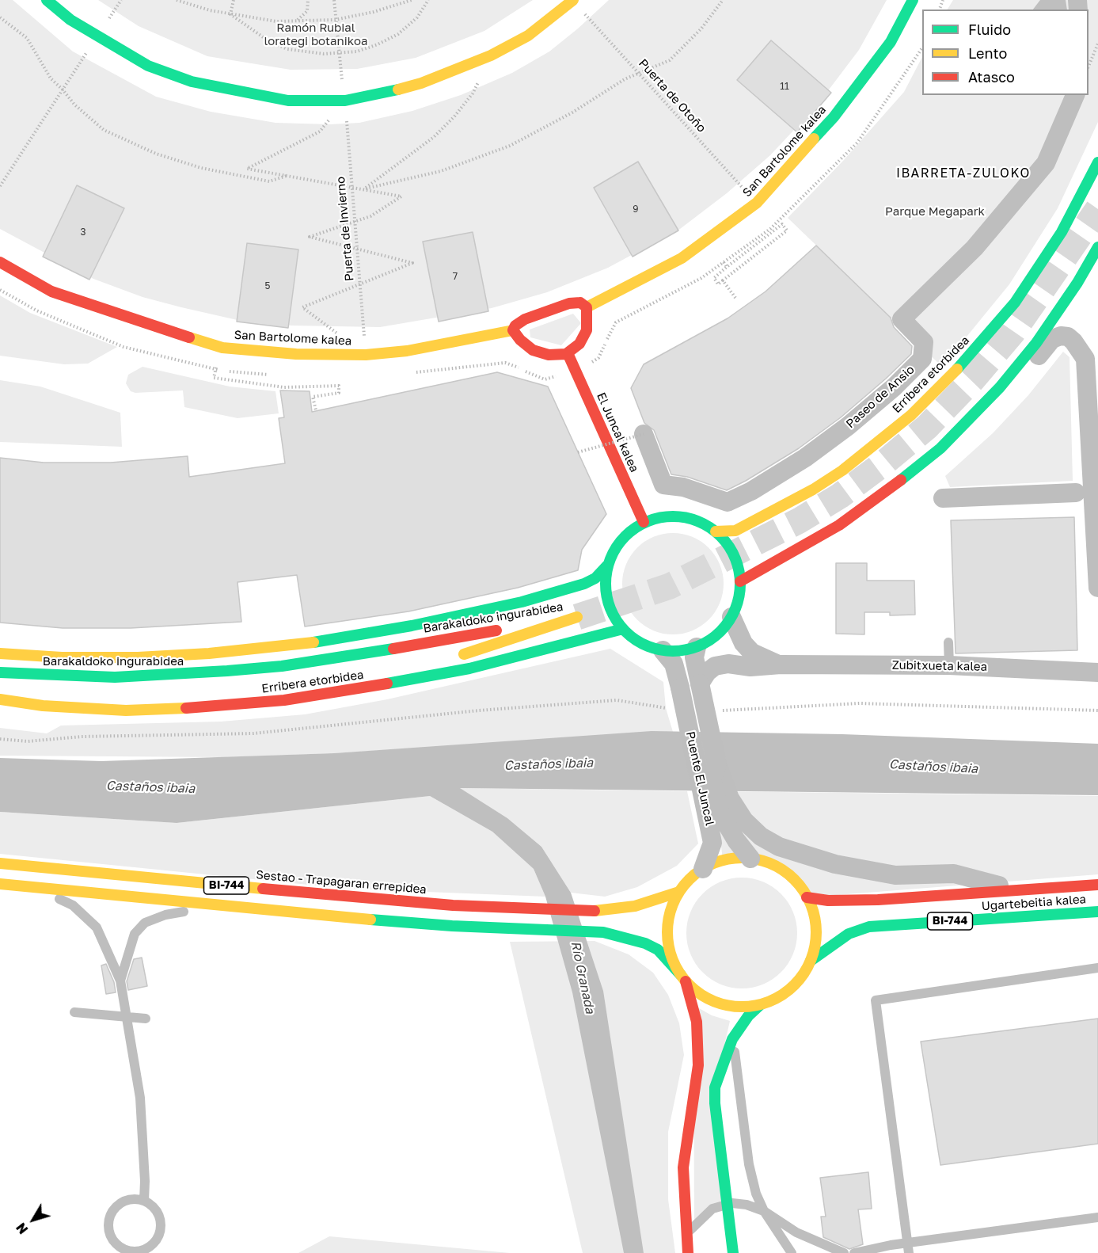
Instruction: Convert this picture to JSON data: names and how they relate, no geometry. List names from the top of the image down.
{
  "streets": {
    "street": [
      "San Bartolome kalea",
      "Erribera etorbidea",
      "Paseo de Ansio",
      "El Juncal kalea",
      "Barakaldoko ingurabidea",
      "Zubitxueta kalea",
      "Puente El Juncal",
      "Sestao - Trapagaran errepidea",
      "BI-744",
      "Ugartebeitia kalea"
    ],
    "path": ["Puerta de Otoño", "Puerta de Invierno"]
  },
  "crossings": [
    ["Puerta de Otoño", "San Bartolome kalea"],
    ["San Bartolome kalea", "Puerta de Invierno"],
    ["Erribera etorbidea", "El Juncal kalea"],
    ["Erribera etorbidea", "Zubitxueta kalea"],
    ["Erribera etorbidea", "Puente El Juncal"],
    ["El Juncal kalea", "Zubitxueta kalea"],
    ["El Juncal kalea", "Puente El Juncal"],
    ["Zubitxueta kalea", "Puente El Juncal"],
    ["Puente El Juncal", "Sestao - Trapagaran errepidea"],
    ["Puente El Juncal", "BI-744"],
    ["Puente El Juncal", "Ugartebeitia kalea"],
    ["Sestao - Trapagaran errepidea", "BI-744"],
    ["Sestao - Trapagaran errepidea", "Ugartebeitia kalea"],
    ["BI-744", "Ugartebeitia kalea"]
  ],
  "districts": ["IBARRETA-ZULOKO"],
  "water": ["Castaños ibaia", "Río Granada"],
  "parks": ["Ramón Rubial lorategi botanikoa", "Parque Megapark"],
  "house_numbers": [
    "11",
    "9",
    "3",
    "7",
    "5"
  ],
  "legend": ["Fluido", "Lento", "Atasco"],
  "north": "bottom left"
}
